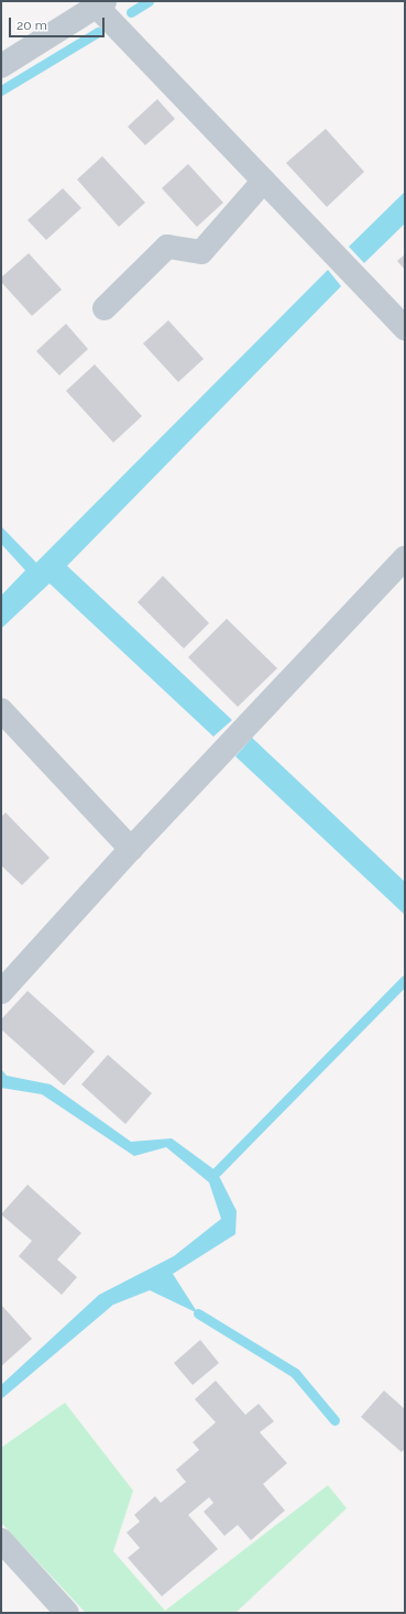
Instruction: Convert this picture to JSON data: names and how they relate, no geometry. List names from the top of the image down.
{
  "scale_bar": "20 m"
}
